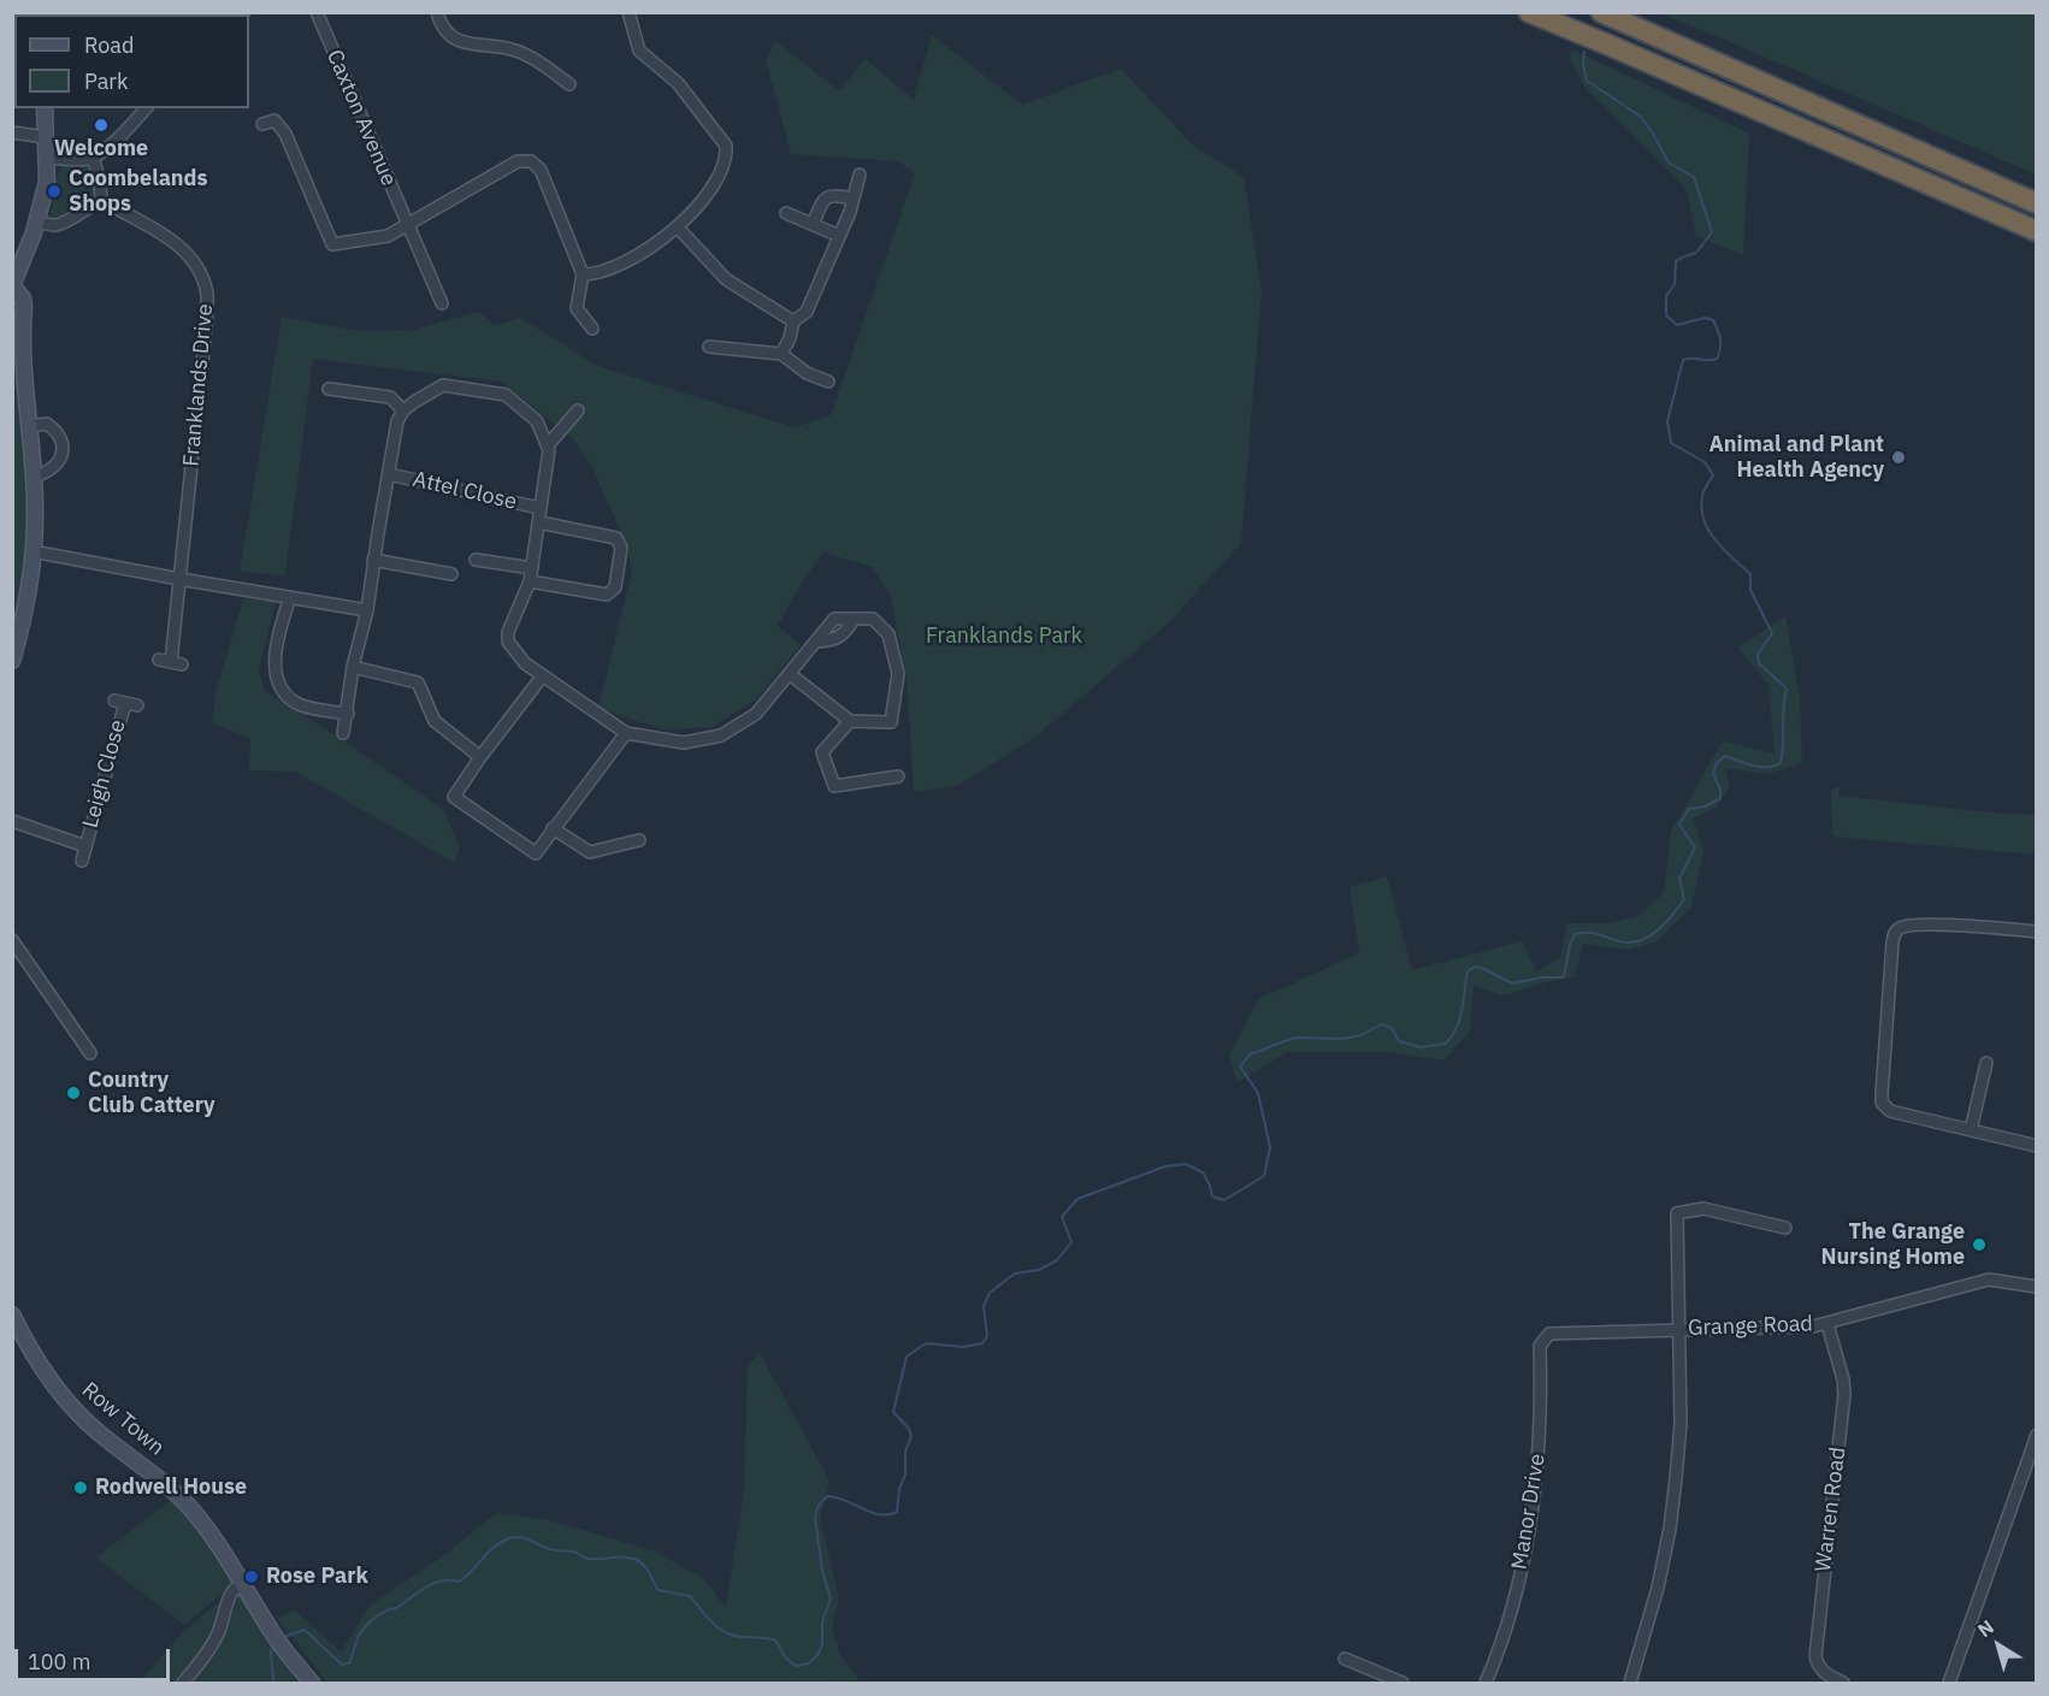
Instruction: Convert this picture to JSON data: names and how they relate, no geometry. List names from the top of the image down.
{
  "streets": {
    "street": [
      "Caxton Avenue",
      "Franklands Drive",
      "Attel Close",
      "Leigh Close",
      "Grange Road",
      "Row Town",
      "Warren Road",
      "Manor Drive"
    ]
  },
  "crossings": [
    ["Grange Road", "Warren Road"],
    ["Grange Road", "Manor Drive"]
  ],
  "parks": ["Franklands Park"],
  "places": [
    "Welcome",
    "Coombelands Shops",
    "Animal and Plant Health Agency",
    "Country Club Cattery",
    "The Grange Nursing Home",
    "Rodwell House",
    "Rose Park"
  ],
  "legend": ["Road", "Park"],
  "scale_bar": "100 m",
  "north": "top left"
}
